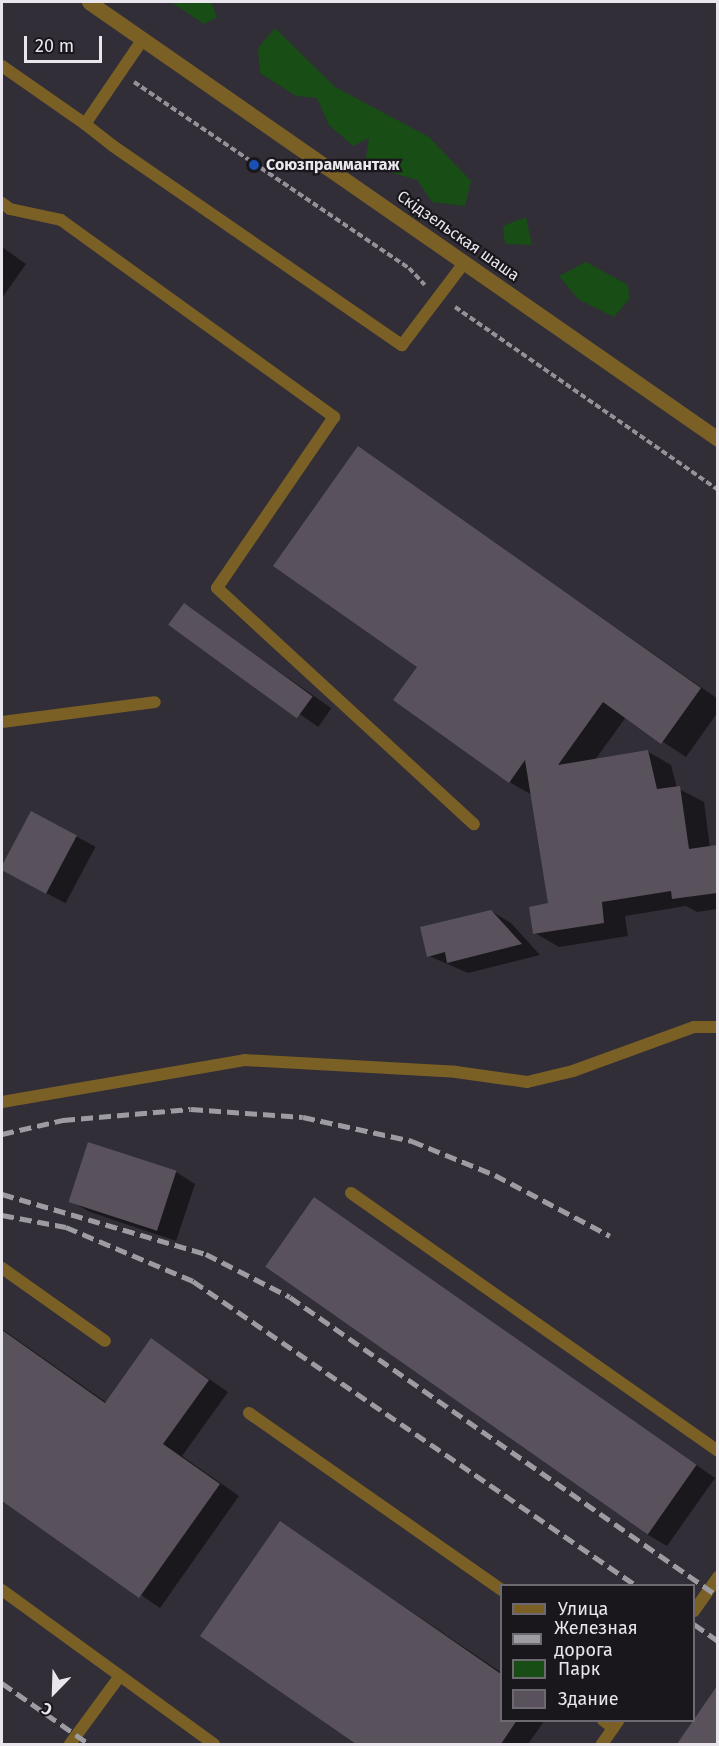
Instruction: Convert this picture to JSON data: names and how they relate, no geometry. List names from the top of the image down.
{
  "streets": {
    "street": ["Скідзельская шаша"]
  },
  "places": ["Союзпраммантаж"],
  "legend": [
    "Улица",
    "Железная дорога",
    "Парк",
    "Здание"
  ],
  "scale_bar": "20 m",
  "north": "bottom left"
}
